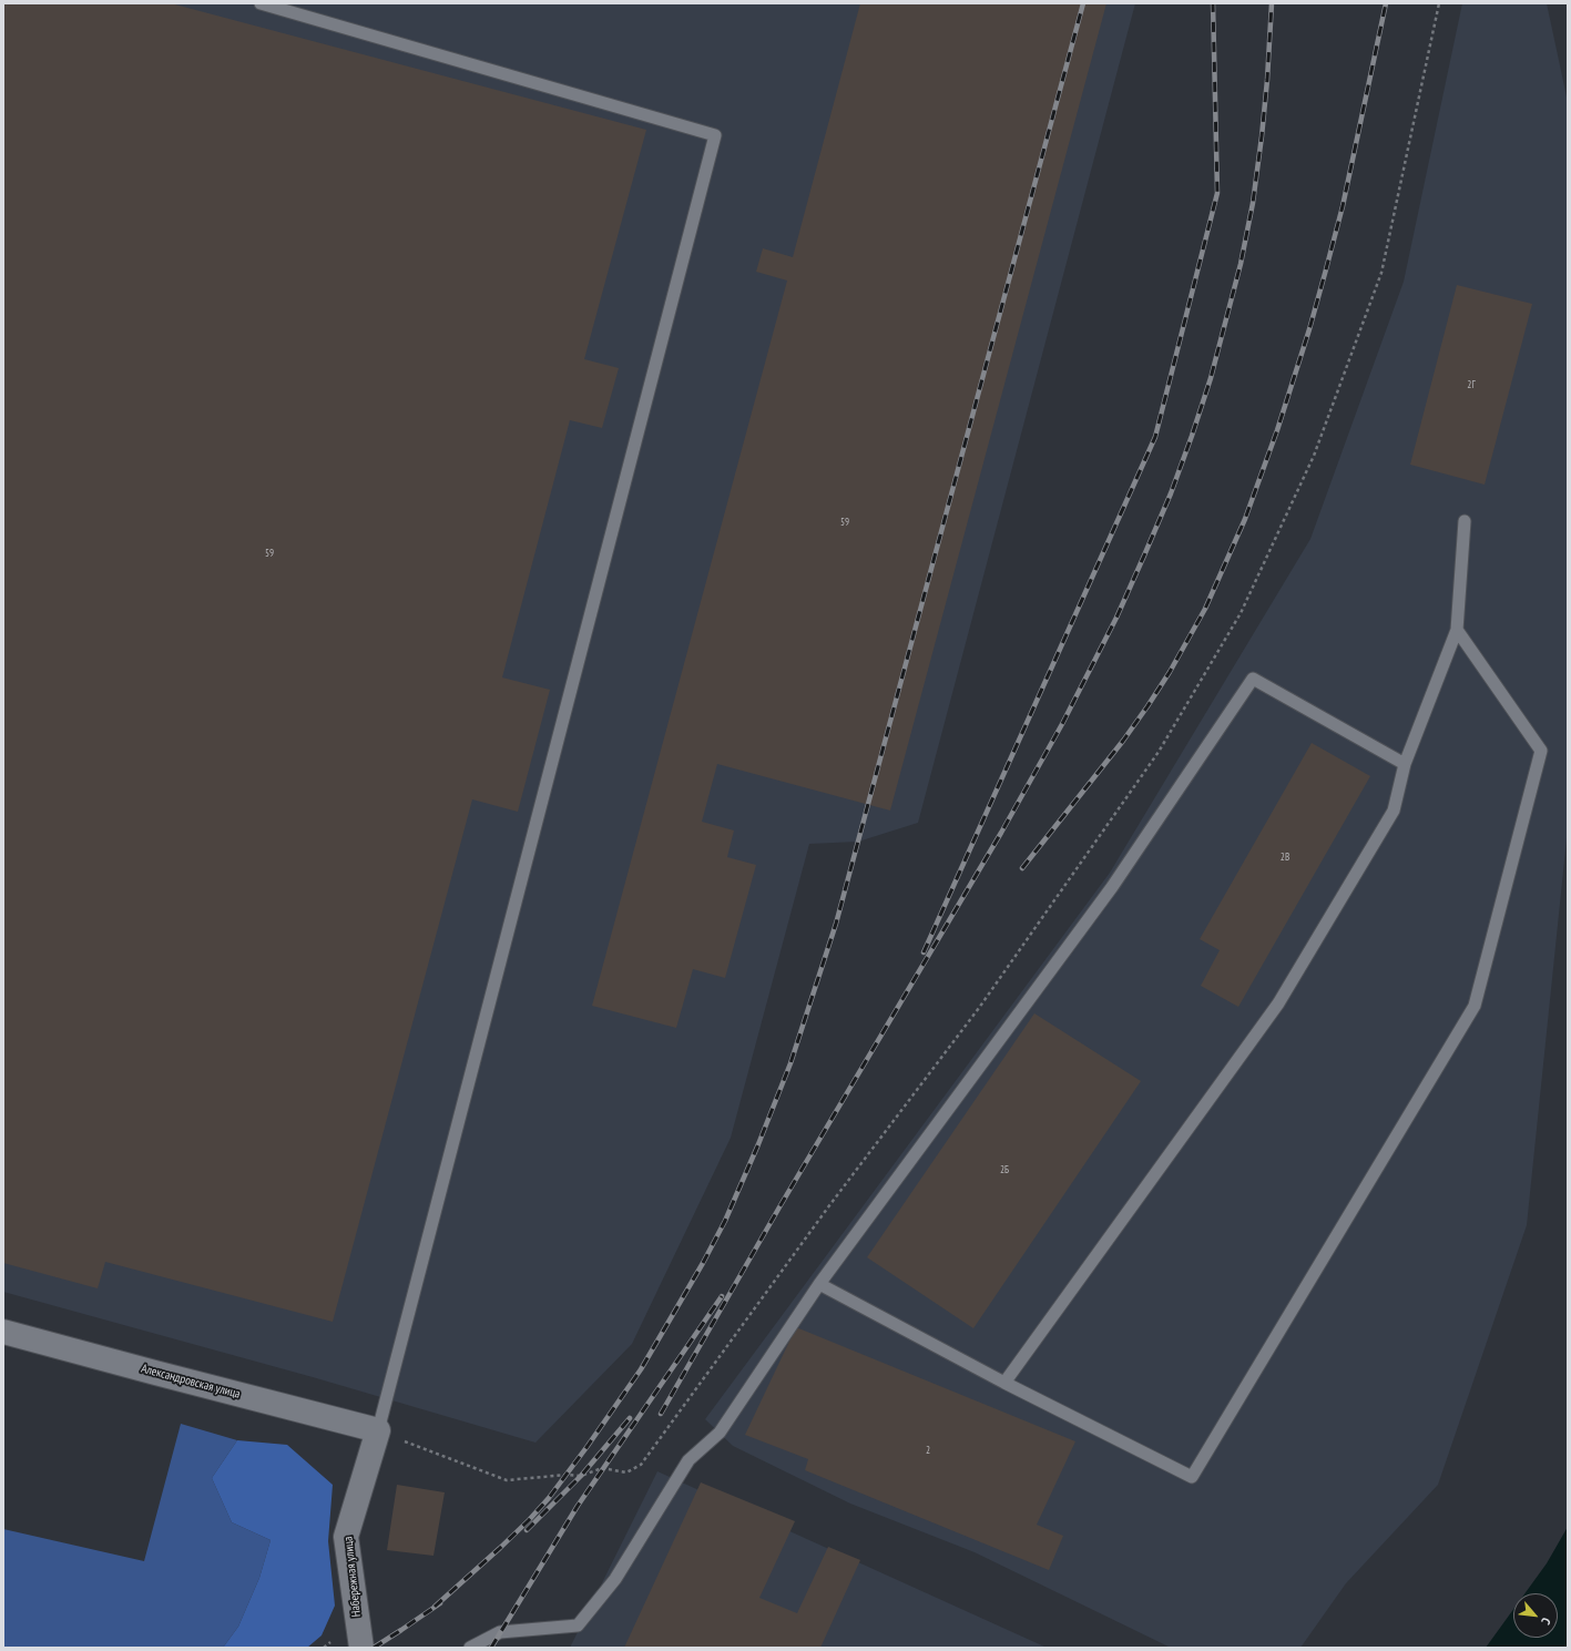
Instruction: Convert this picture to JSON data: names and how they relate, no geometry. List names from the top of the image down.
{
  "streets": {
    "street": ["Александровская улица", "Набережная улица"]
  },
  "crossings": [
    ["Александровская улица", "Набережная улица"]
  ],
  "house_numbers": [
    "2Г",
    "59",
    "59",
    "2В",
    "2Б",
    "2"
  ],
  "north": "bottom right"
}
